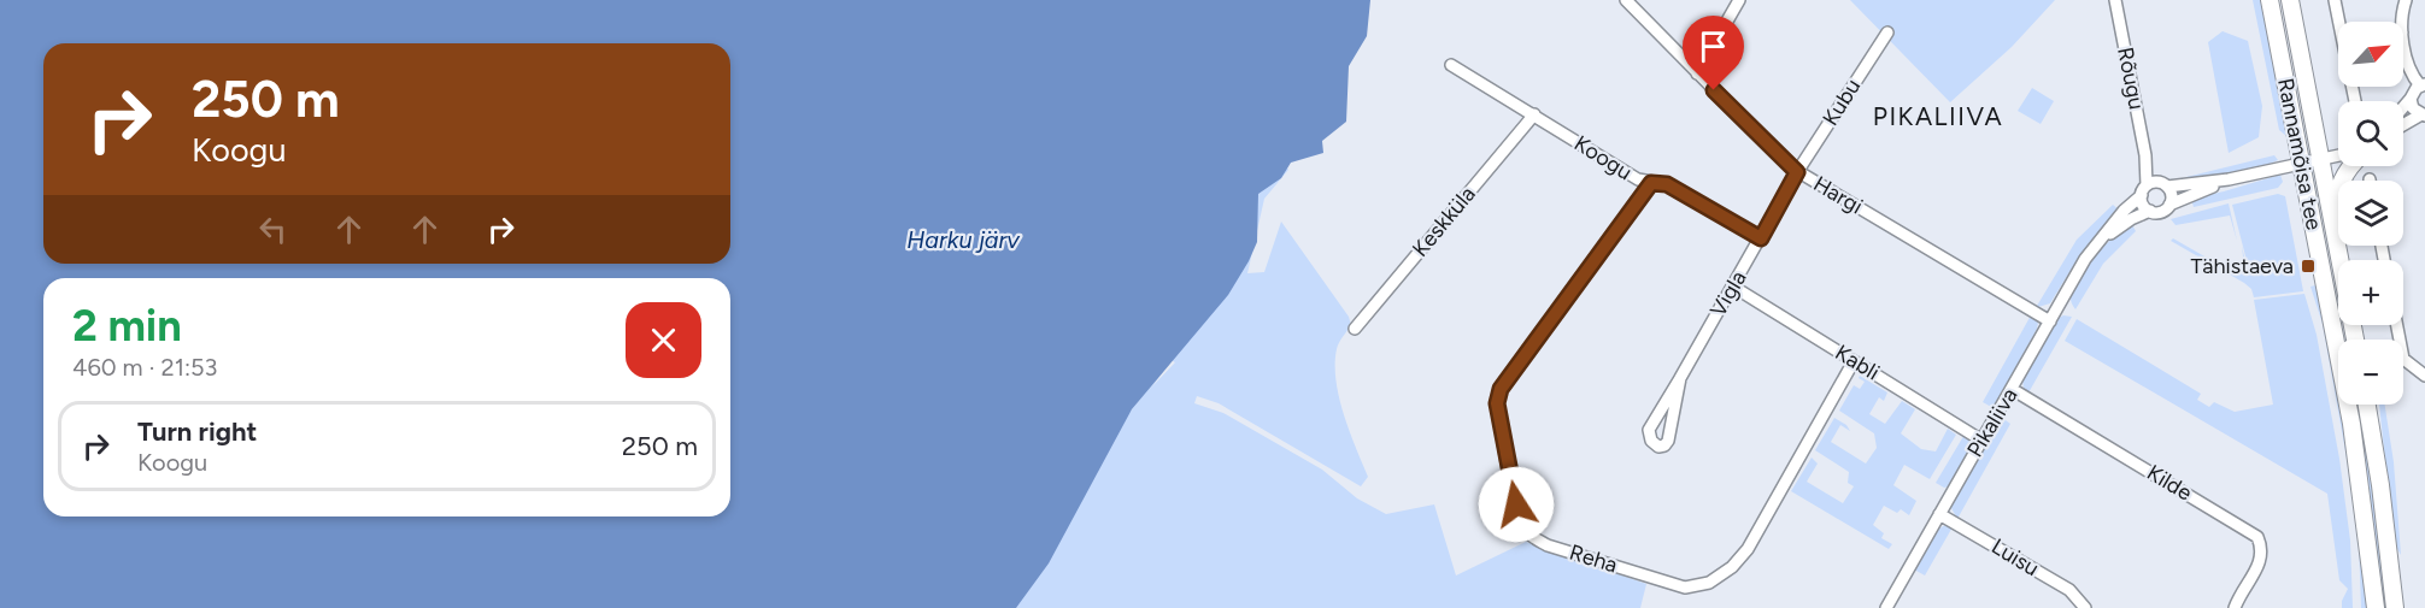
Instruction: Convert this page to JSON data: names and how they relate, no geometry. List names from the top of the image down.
{
  "streets": {
    "main road": ["Rannamõisa tee"],
    "street": [
      "Rõugu",
      "Kubu",
      "Koogu",
      "Hargi",
      "Keskküla",
      "Vigla",
      "Kabli",
      "Pikaliiva",
      "Kilde",
      "Luisu",
      "Reha"
    ]
  },
  "crossings": [
    ["Rõugu", "Pikaliiva"],
    ["Kubu", "Hargi"],
    ["Kubu", "Vigla"],
    ["Rannamõisa tee", "Pikaliiva"],
    ["Koogu", "Keskküla"],
    ["Koogu", "Vigla"],
    ["Koogu", "Reha"],
    ["Hargi", "Vigla"],
    ["Hargi", "Pikaliiva"],
    ["Vigla", "Kabli"],
    ["Kabli", "Pikaliiva"],
    ["Kabli", "Reha"],
    ["Pikaliiva", "Kilde"],
    ["Pikaliiva", "Luisu"]
  ],
  "districts": ["PIKALIIVA"],
  "water": ["Harku järv"],
  "places": {
    "transit": ["Tähistaeva"]
  },
  "north": "top right",
  "page": {
    "map_buttons": ["+", "−"],
    "turn": ["250 m", "Koogu"],
    "heading": ["2 min", "460 m · 21:53"],
    "list": [
      {
        "name": "Turn right",
        "note": "Koogu",
        "value": "250 m"
      }
    ]
  }
}
